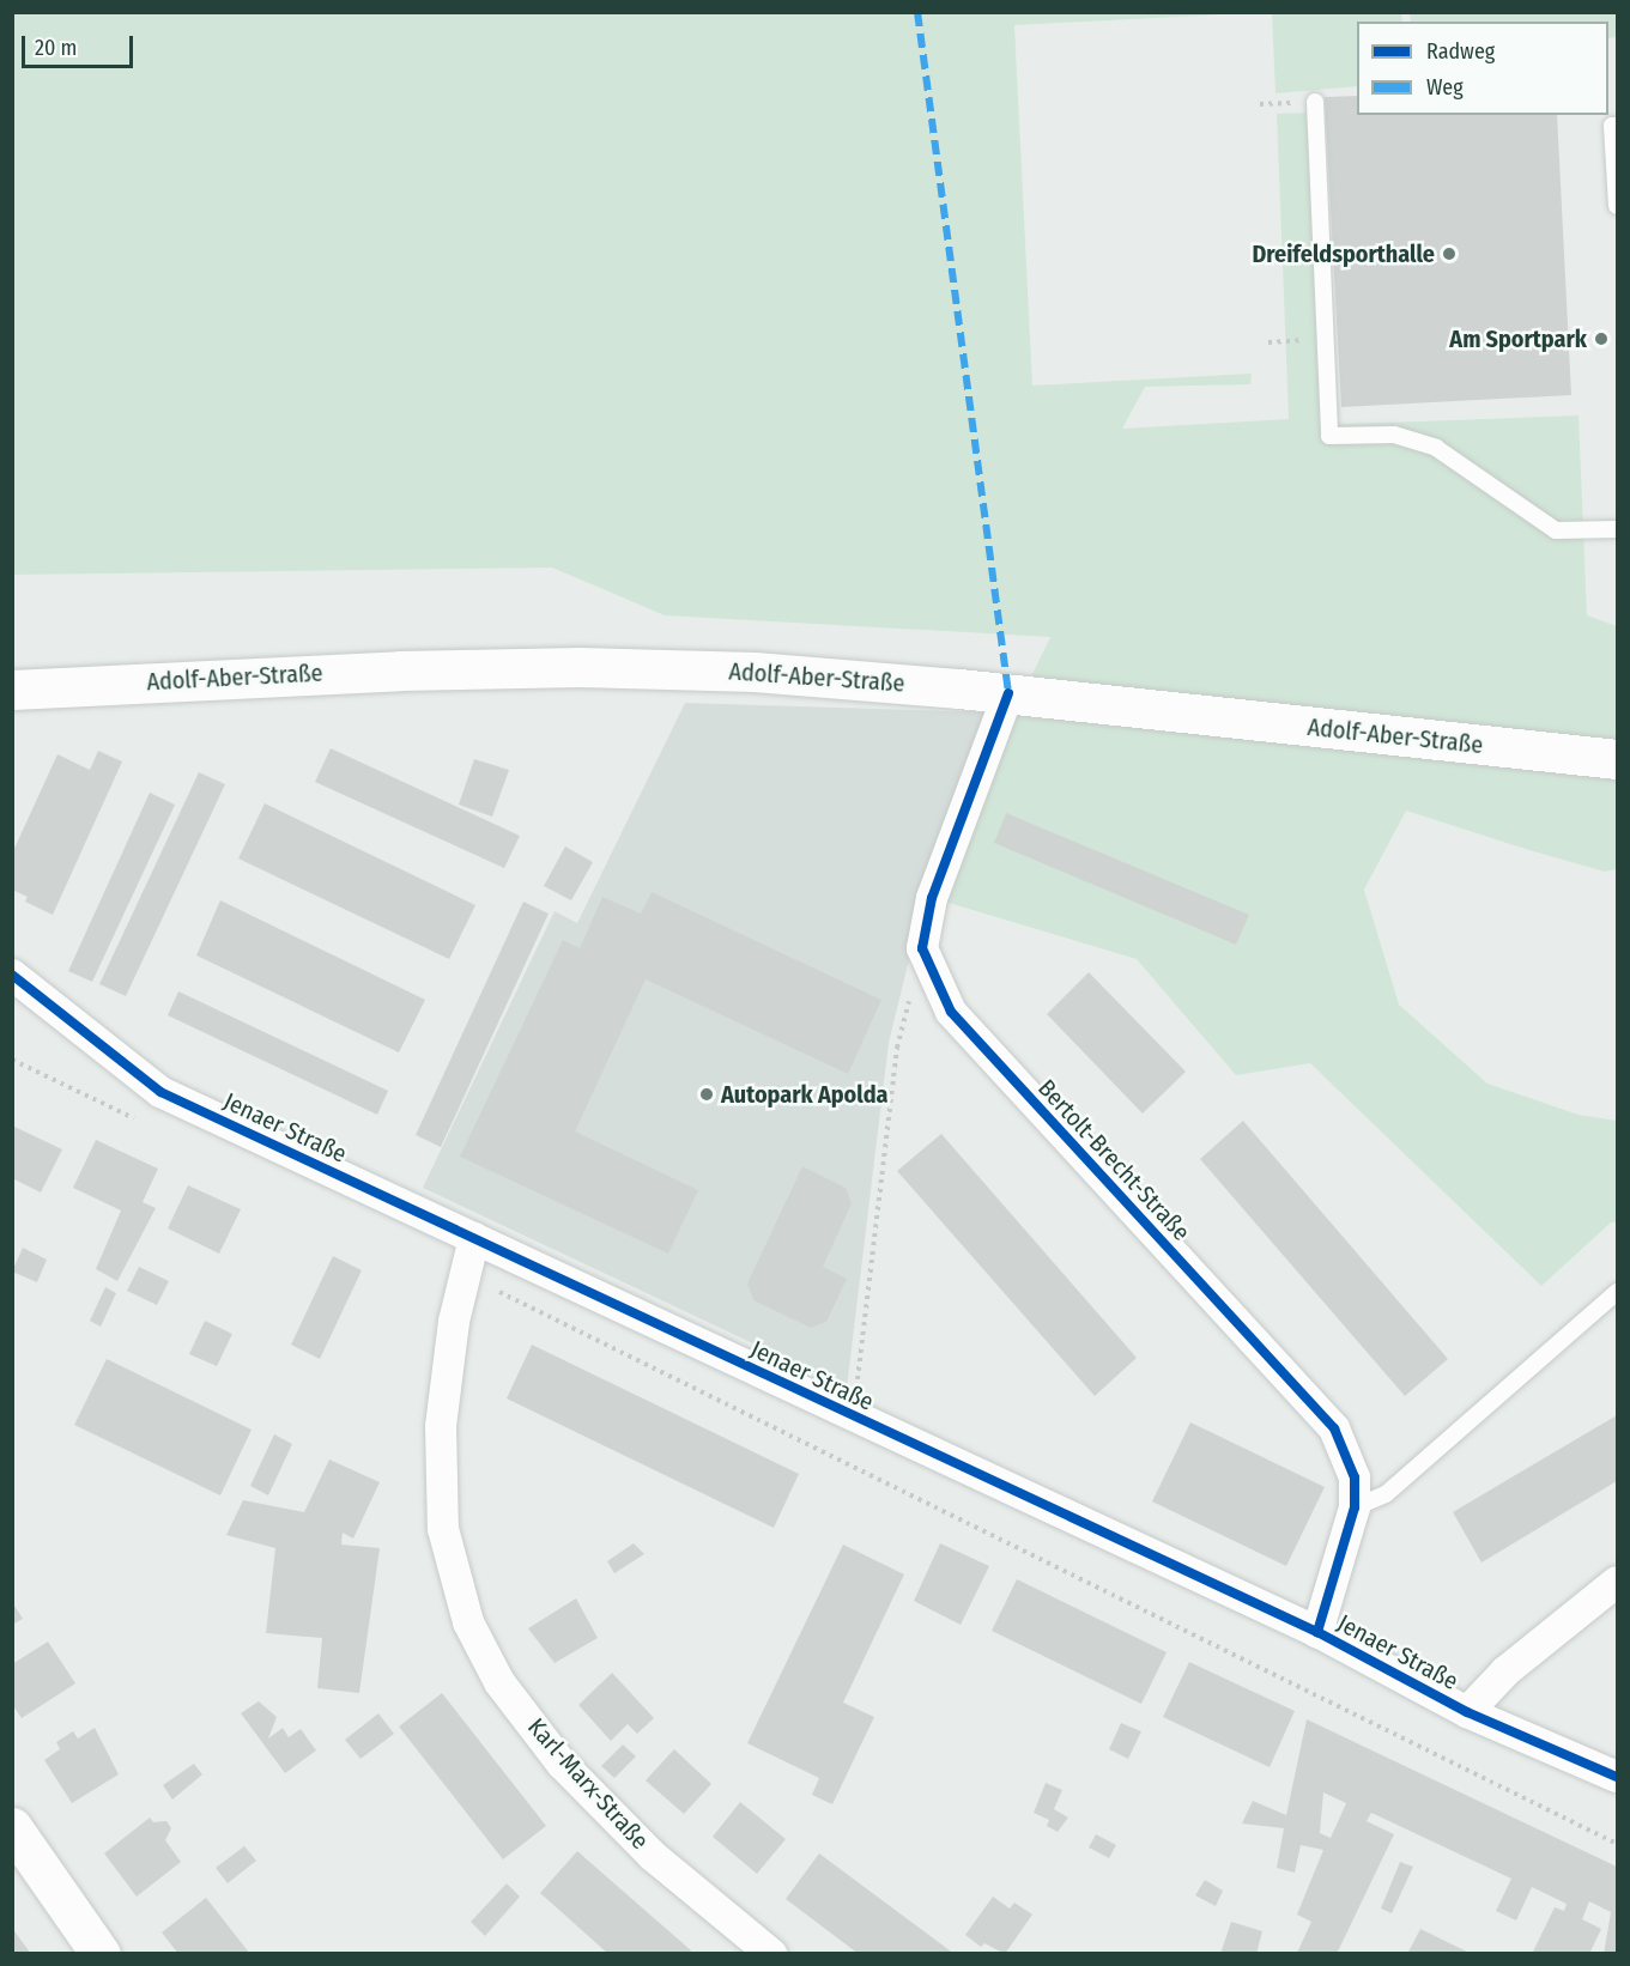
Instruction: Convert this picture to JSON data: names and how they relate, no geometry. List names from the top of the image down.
{
  "streets": {
    "main road": ["Adolf-Aber-Straße"],
    "street": ["Jenaer Straße", "Bertolt-Brecht-Straße", "Karl-Marx-Straße"]
  },
  "crossings": [
    ["Jenaer Straße", "Bertolt-Brecht-Straße"],
    ["Jenaer Straße", "Karl-Marx-Straße"]
  ],
  "places": ["Dreifeldsporthalle", "Am Sportpark", "Autopark Apolda"],
  "legend": ["Radweg", "Weg"],
  "scale_bar": "20 m"
}
